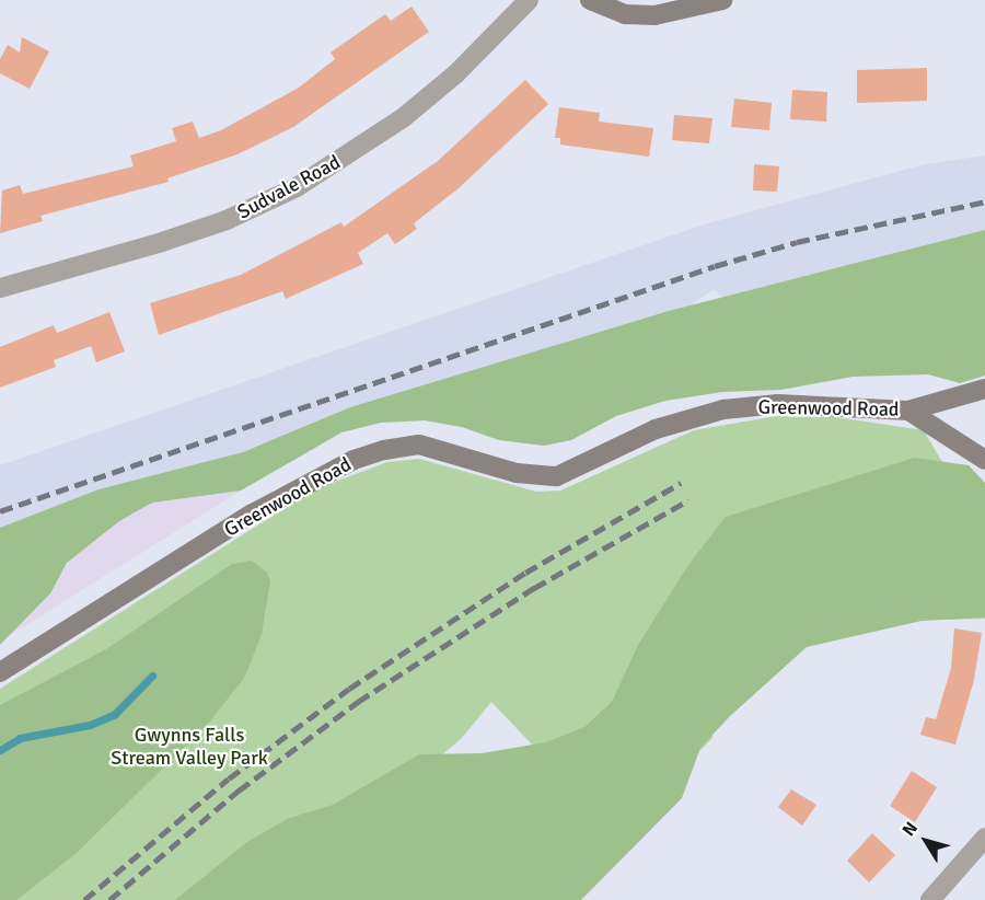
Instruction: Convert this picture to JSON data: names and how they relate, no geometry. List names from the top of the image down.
{
  "streets": {
    "street": ["Sudvale Road", "Greenwood Road"]
  },
  "parks": ["Gwynns Falls Stream Valley Park"],
  "north": "top left"
}
